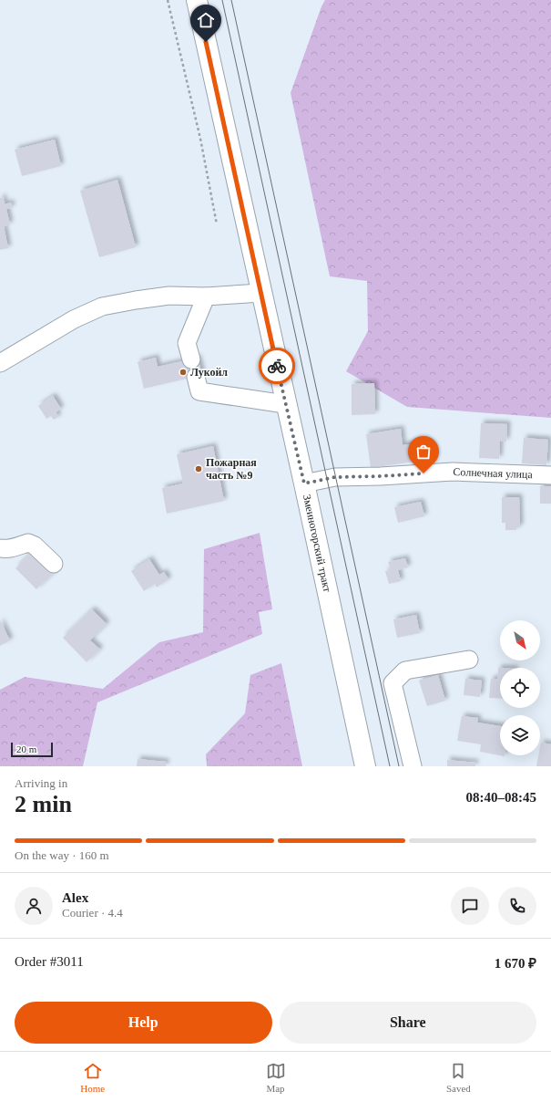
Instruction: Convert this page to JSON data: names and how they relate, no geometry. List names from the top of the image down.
{
  "streets": {
    "highway": ["Змеиногорский тракт"],
    "street": ["Солнечная улица"]
  },
  "crossings": [
    ["Солнечная улица", "Змеиногорский тракт"]
  ],
  "places": ["Лукойл", "Пожарная часть №9"],
  "scale_bar": "20 m",
  "north": "bottom right",
  "page": {
    "scale": "20 m",
    "heading": ["2 min", "Arriving in", "08:40–08:45"],
    "panel": [
      "Alex",
      "Courier · 4.4",
      "Order #3011",
      "1 670 ₽"
    ],
    "bar": "On the way · 160 m",
    "buttons": ["Help", "Share"],
    "tabs": ["Home", "Map", "Saved"]
  }
}
